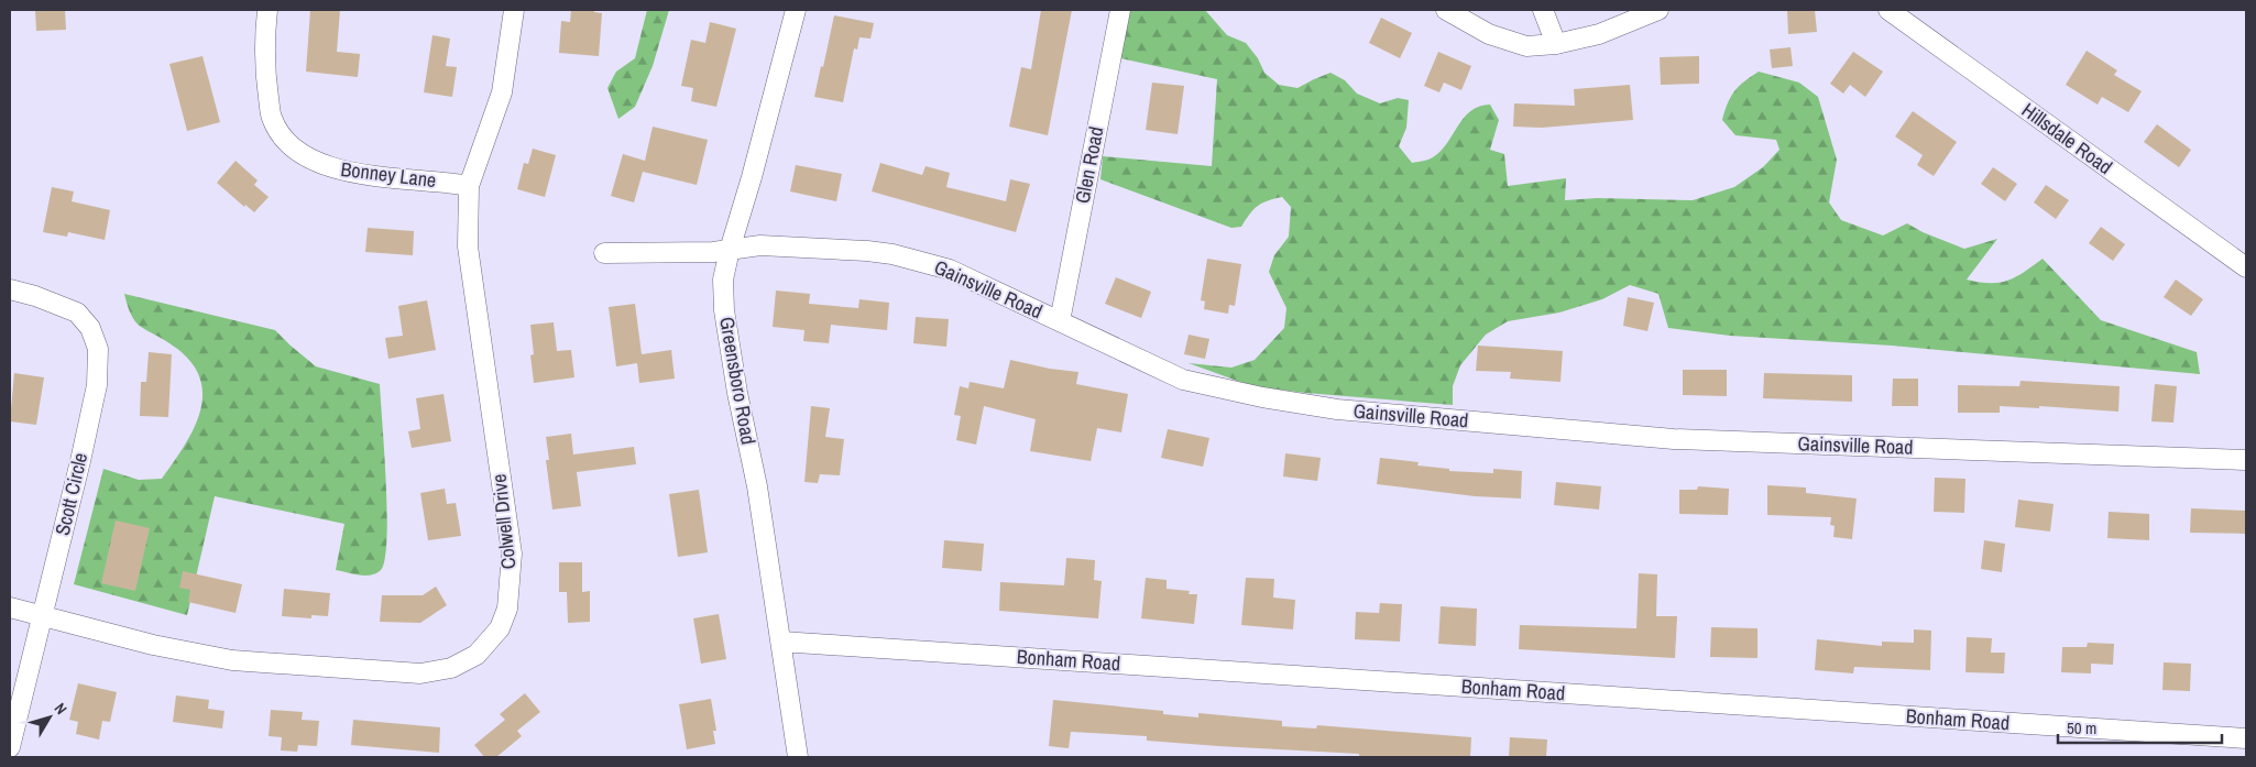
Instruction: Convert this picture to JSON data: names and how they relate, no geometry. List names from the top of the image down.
{
  "streets": {
    "street": [
      "Hillsdale Road",
      "Glen Road",
      "Bonney Lane",
      "Gainsville Road",
      "Greensboro Road",
      "Scott Circle",
      "Colwell Drive",
      "Bonham Road"
    ]
  },
  "crossings": [
    ["Glen Road", "Gainsville Road"],
    ["Bonney Lane", "Colwell Drive"],
    ["Gainsville Road", "Greensboro Road"],
    ["Greensboro Road", "Bonham Road"],
    ["Scott Circle", "Colwell Drive"]
  ],
  "scale_bar": "50 m",
  "north": "top right"
}
